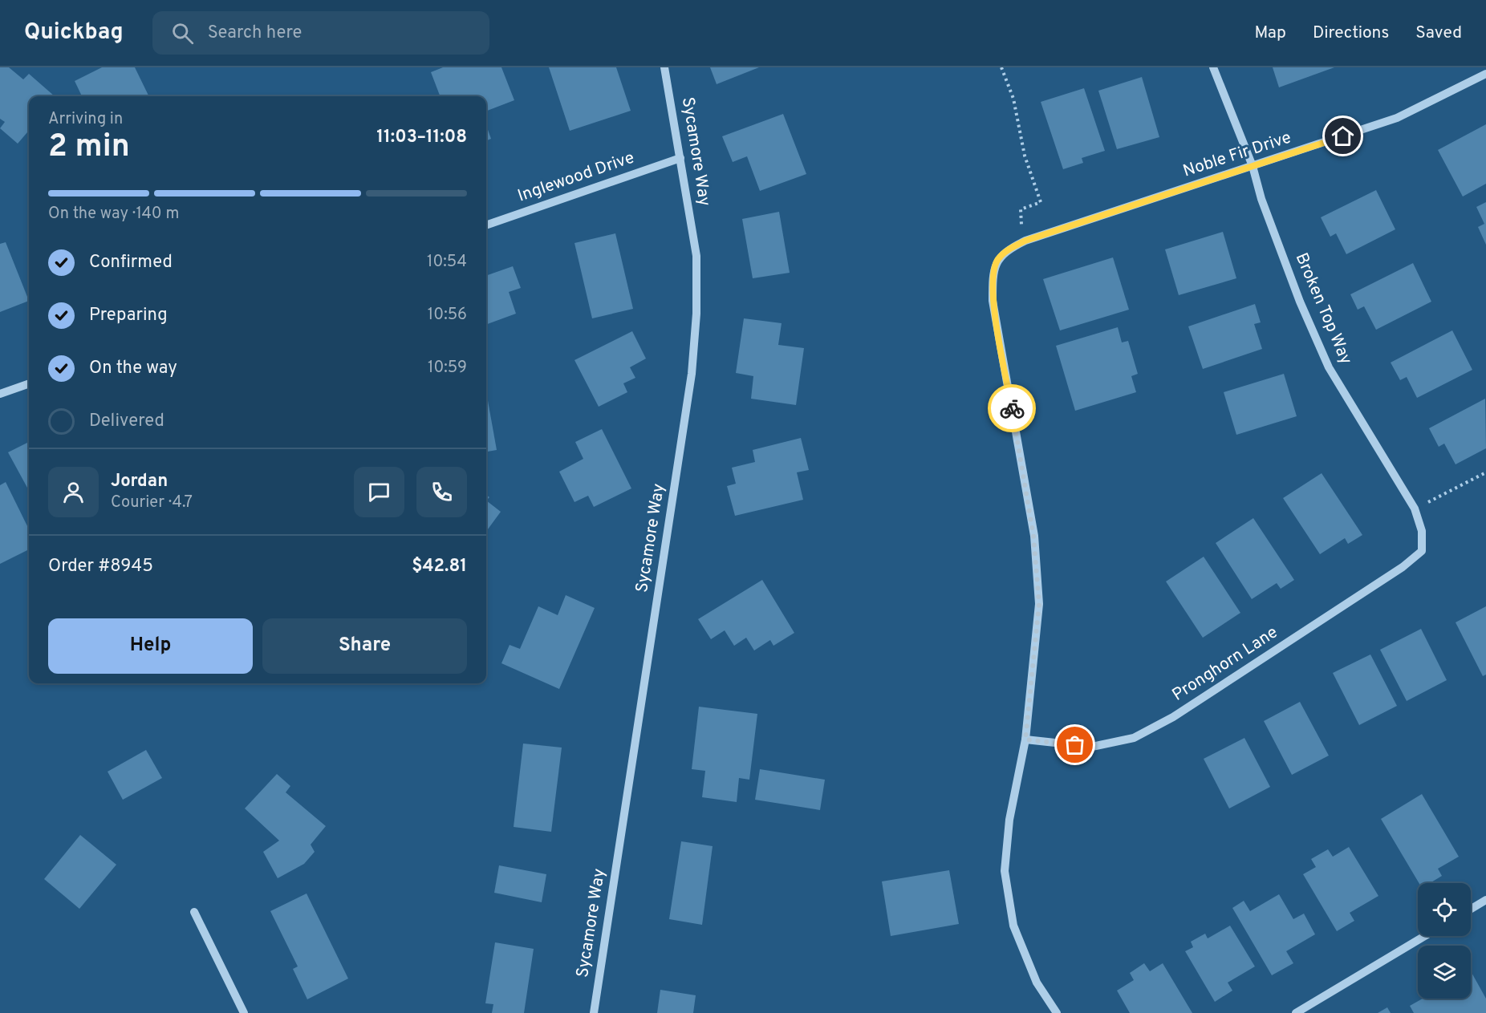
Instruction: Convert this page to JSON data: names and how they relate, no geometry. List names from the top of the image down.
{
  "streets": {
    "street": [
      "Sycamore Way",
      "Noble Fir Drive",
      "Inglewood Drive",
      "Broken Top Way",
      "Pronghorn Lane"
    ]
  },
  "crossings": [
    ["Sycamore Way", "Inglewood Drive"],
    ["Noble Fir Drive", "Broken Top Way"],
    ["Noble Fir Drive", "Pronghorn Lane"],
    ["Broken Top Way", "Pronghorn Lane"]
  ],
  "page": {
    "header": "Quickbag",
    "search": "Search here",
    "nav": ["Map", "Directions", "Saved"],
    "heading": ["2 min", "Arriving in", "11:03–11:08"],
    "panel": [
      "Jordan",
      "Courier · 4.7",
      "Order #8945",
      "$42.81"
    ],
    "bar": "On the way · 140 m",
    "list": [
      ["Confirmed", "10:54"],
      ["Preparing", "10:56"],
      ["On the way", "10:59"],
      "Delivered"
    ],
    "buttons": ["Help", "Share"]
  }
}
